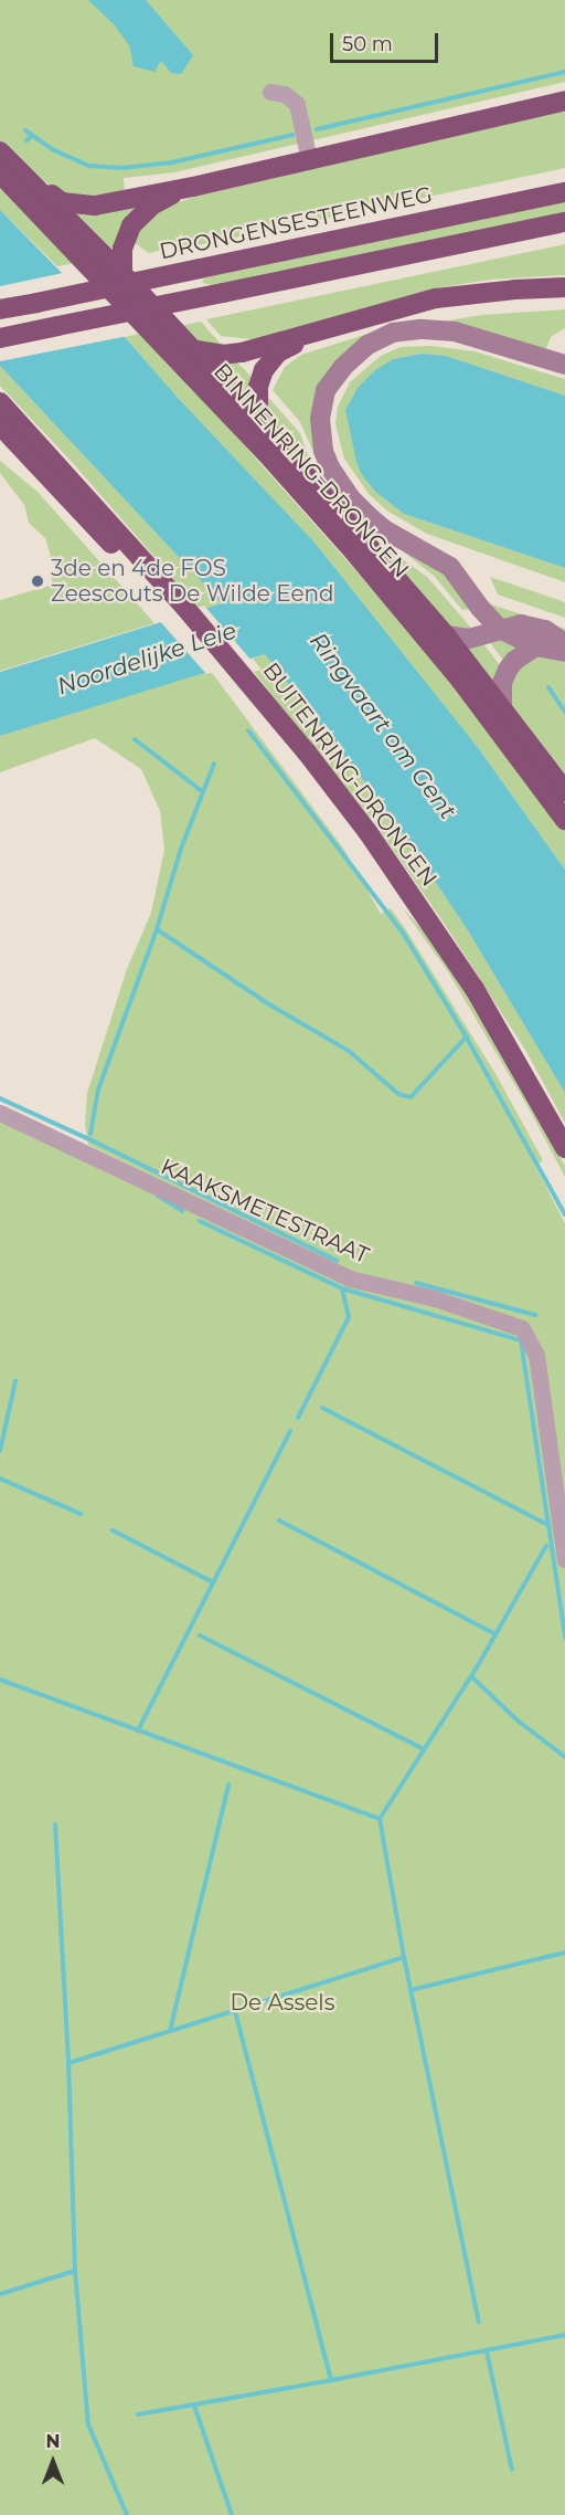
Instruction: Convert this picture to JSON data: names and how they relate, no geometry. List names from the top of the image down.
{
  "streets": {
    "highway": ["DRONGENSESTEENWEG", "BINNENRING-DRONGEN", "BUITENRING-DRONGEN"],
    "street": ["KAAKSMETESTRAAT"]
  },
  "water": ["Noordelijke Leie", "Ringvaart om Gent"],
  "parks": ["De Assels"],
  "places": ["3de en 4de FOS Zeescouts De Wilde Eend"],
  "scale_bar": "50 m",
  "north": "top"
}
